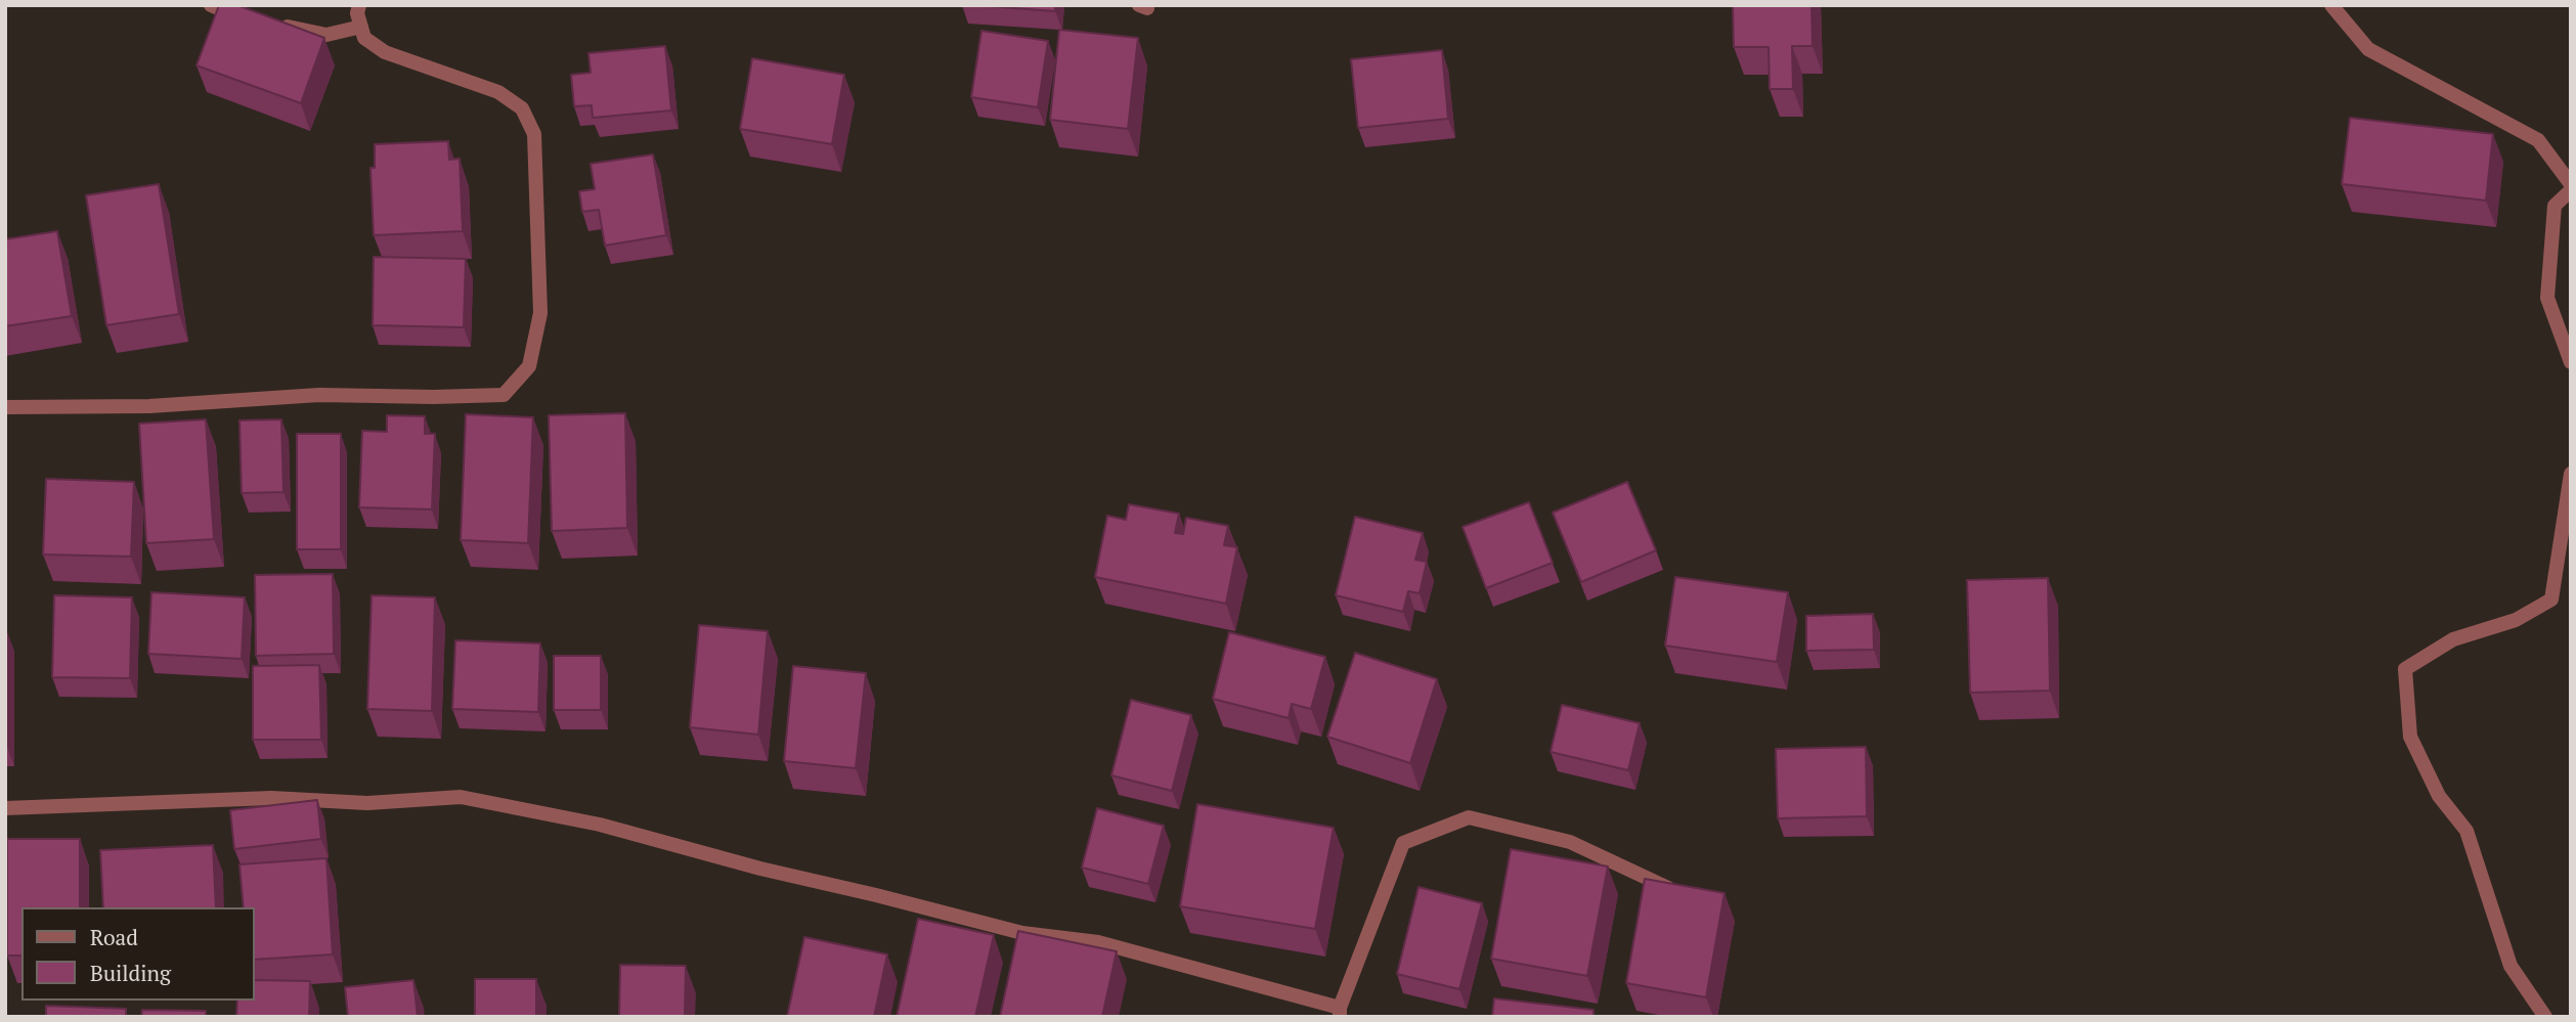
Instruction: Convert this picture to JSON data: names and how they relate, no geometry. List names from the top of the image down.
{
  "legend": ["Road", "Building"]
}
